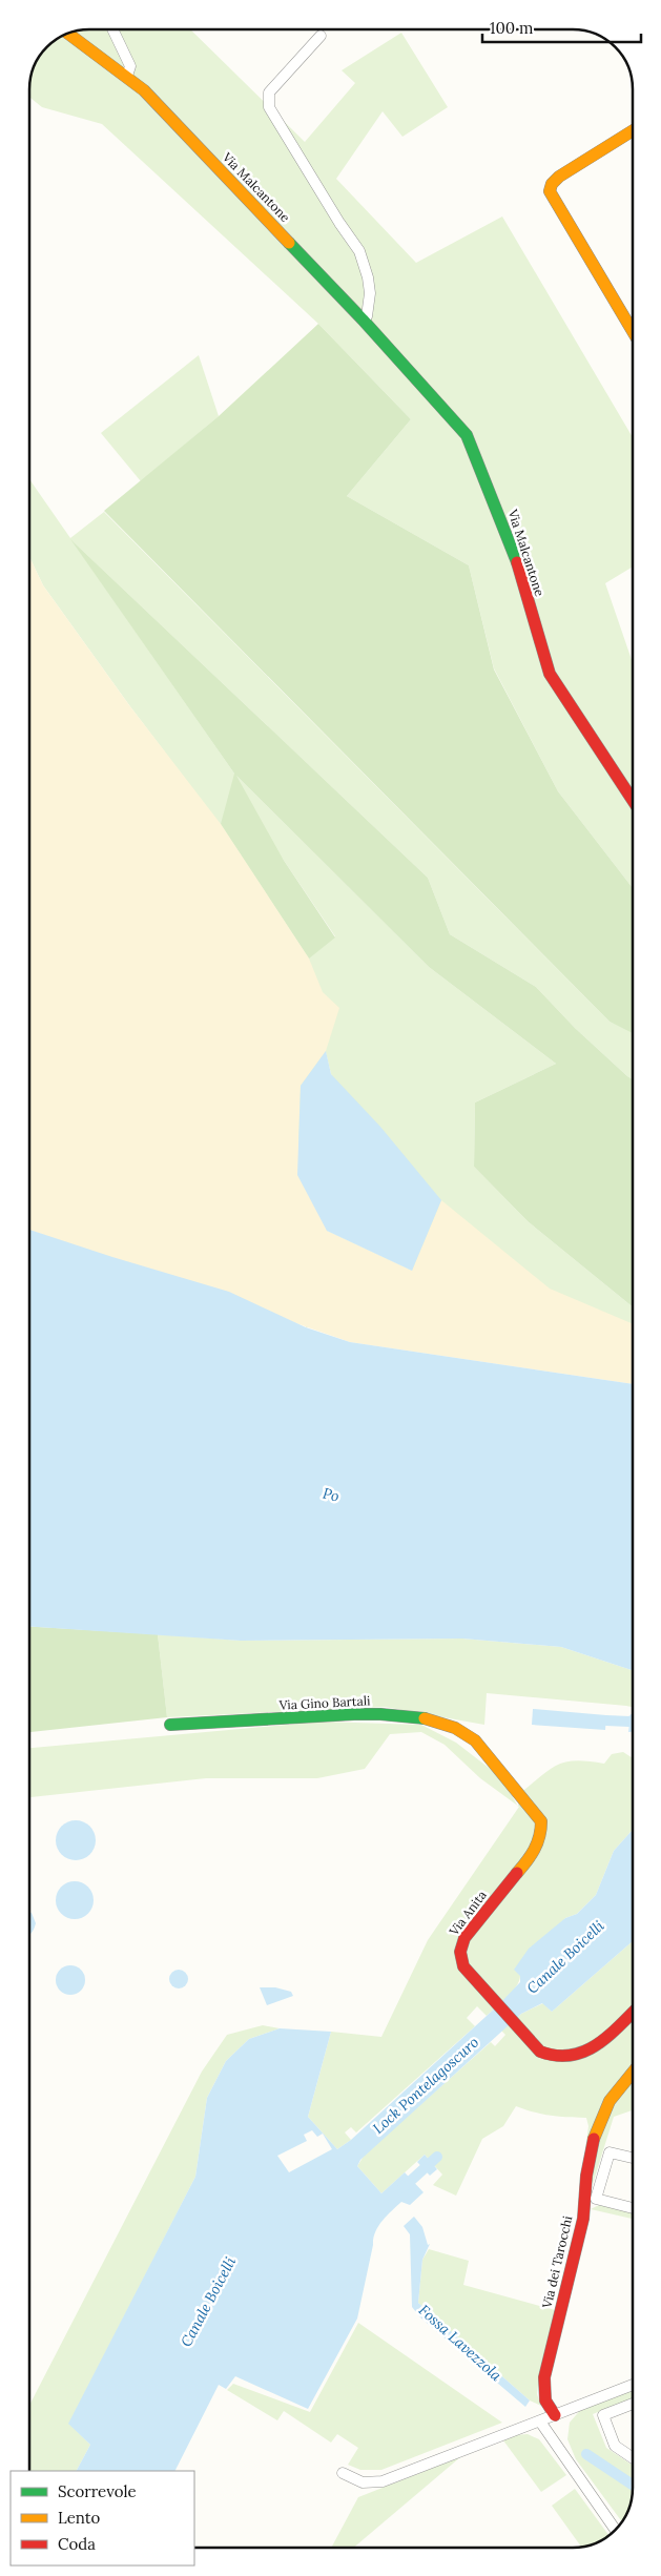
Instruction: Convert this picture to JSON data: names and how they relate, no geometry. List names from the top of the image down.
{
  "streets": {
    "street": [
      "Via Malcantone",
      "Via Gino Bartali",
      "Via Anita",
      "Via dei Tarocchi"
    ]
  },
  "crossings": [
    ["Via Gino Bartali", "Via Anita"]
  ],
  "water": [
    "Po",
    "Canale Boicelli",
    "Lock Pontelagoscuro",
    "Fossa Lavezzola"
  ],
  "legend": ["Scorrevole", "Lento", "Coda"],
  "scale_bar": "100 m"
}
